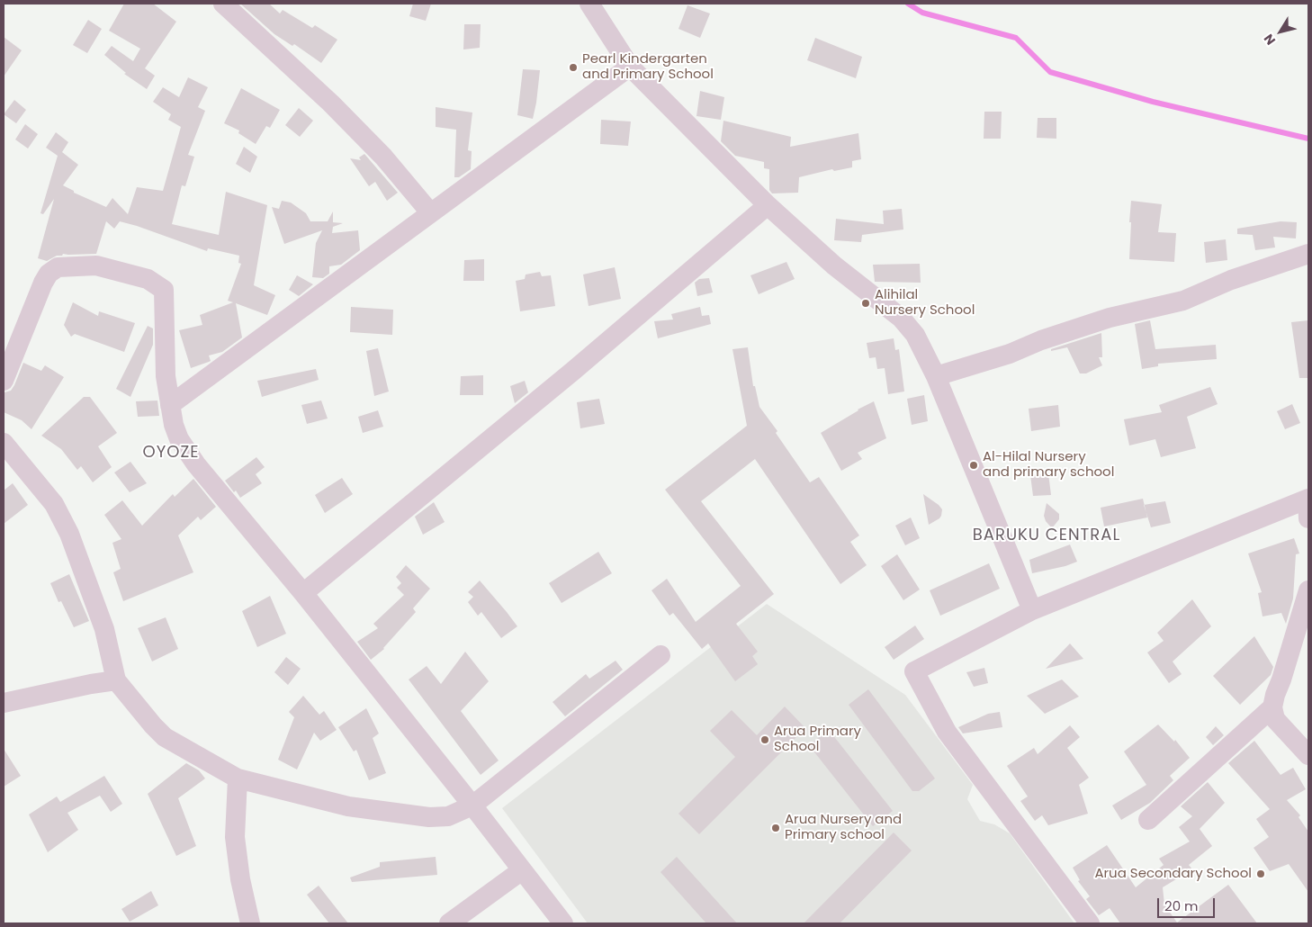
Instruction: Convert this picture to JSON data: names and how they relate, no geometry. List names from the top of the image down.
{
  "districts": ["OYOZE", "BARUKU CENTRAL"],
  "places": [
    "Pearl Kindergarten and Primary School",
    "Alihilal Nursery School",
    "Al-Hilal Nursery and primary school",
    "Arua Primary School",
    "Arua Nursery and Primary school",
    "Arua Secondary School"
  ],
  "scale_bar": "20 m",
  "north": "bottom left"
}
